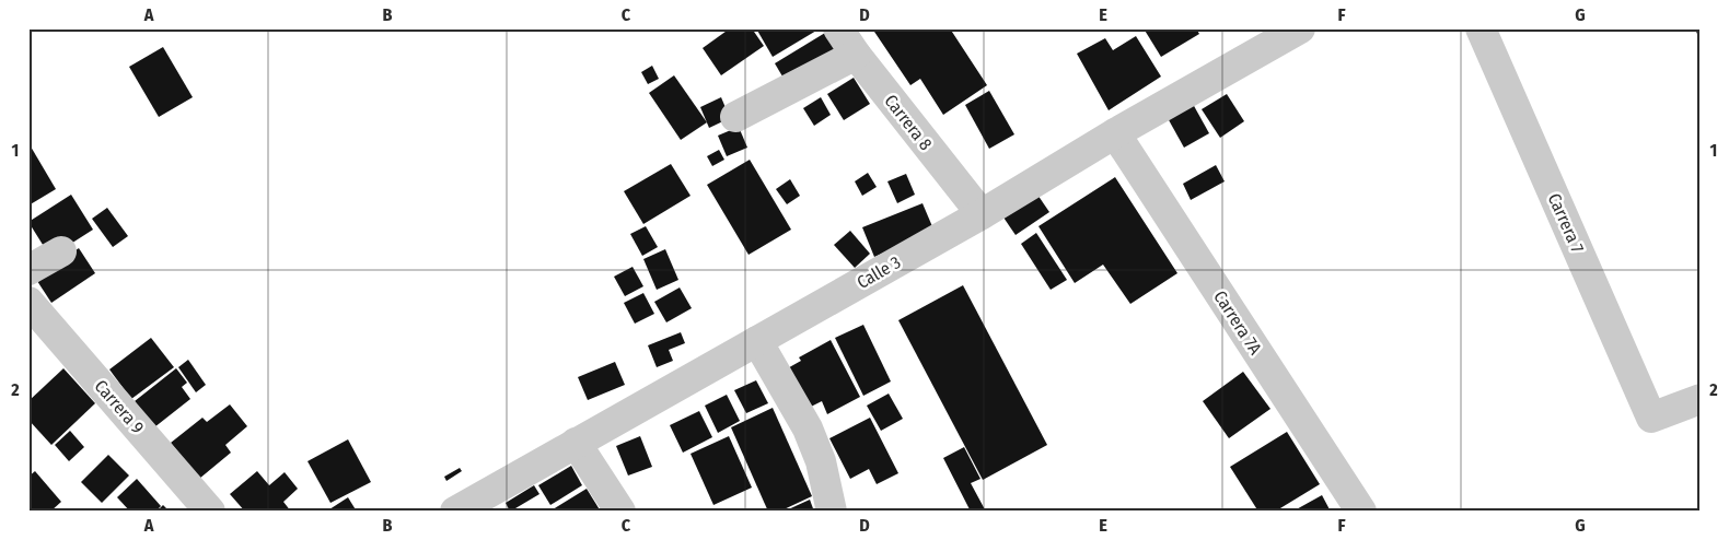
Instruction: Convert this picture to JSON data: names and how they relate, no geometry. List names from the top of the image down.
{
  "streets": {
    "street": [
      "Carrera 8",
      "Carrera 7",
      "Calle 3",
      "Carrera 7A",
      "Carrera 9"
    ]
  },
  "crossings": [
    ["Carrera 8", "Calle 3"],
    ["Calle 3", "Carrera 7A"]
  ],
  "grid": {
    "columns": [
      "A",
      "B",
      "C",
      "D",
      "E",
      "F",
      "G"
    ],
    "rows": ["1", "2"]
  }
}
